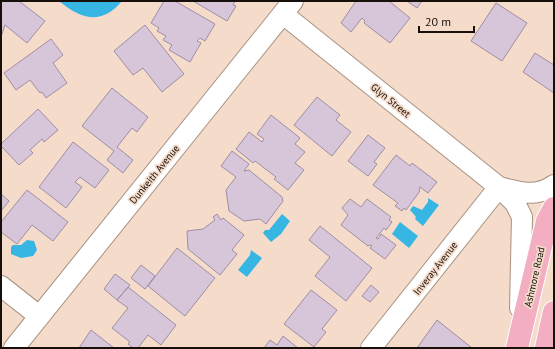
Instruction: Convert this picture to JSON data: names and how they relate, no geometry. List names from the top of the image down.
{
  "streets": {
    "main road": ["Ashmore Road"],
    "street": ["Glyn Street", "Dunkeith Avenue", "Inveray Avenue"]
  },
  "crossings": [
    ["Glyn Street", "Dunkeith Avenue"],
    ["Glyn Street", "Inveray Avenue"],
    ["Glyn Street", "Ashmore Road"]
  ],
  "scale_bar": "20 m"
}
